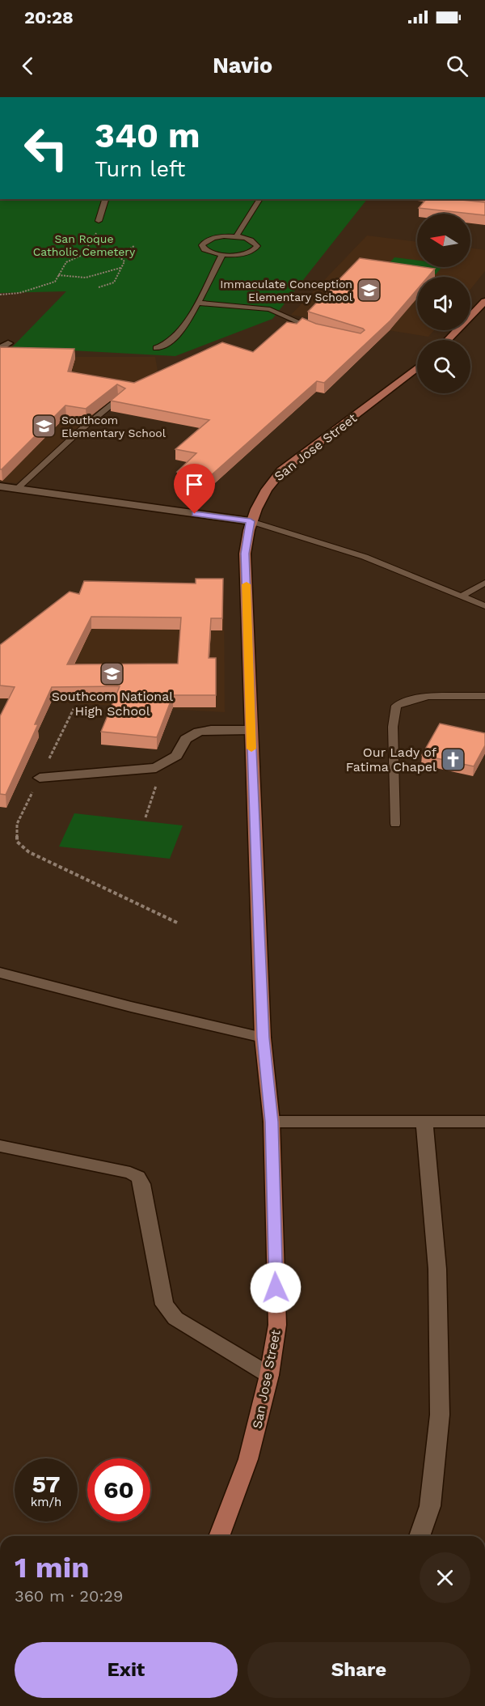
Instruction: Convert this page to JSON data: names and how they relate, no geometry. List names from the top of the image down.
{
  "streets": {
    "main road": ["San Jose Street"]
  },
  "parks": ["San Roque Catholic Cemetery"],
  "places": {
    "school or university": ["Immaculate Conception Elementary School", "Southcom Elementary School", "Southcom National High School"],
    "church": ["Our Lady of Fatima Chapel"]
  },
  "north": "left",
  "page": {
    "status": "20:28",
    "header": "Navio",
    "turn": ["340 m", "Turn left"],
    "speed": "57 km/h",
    "limit": "60",
    "heading": ["1 min", "360 m · 20:29"],
    "buttons": ["Exit", "Share"]
  }
}
